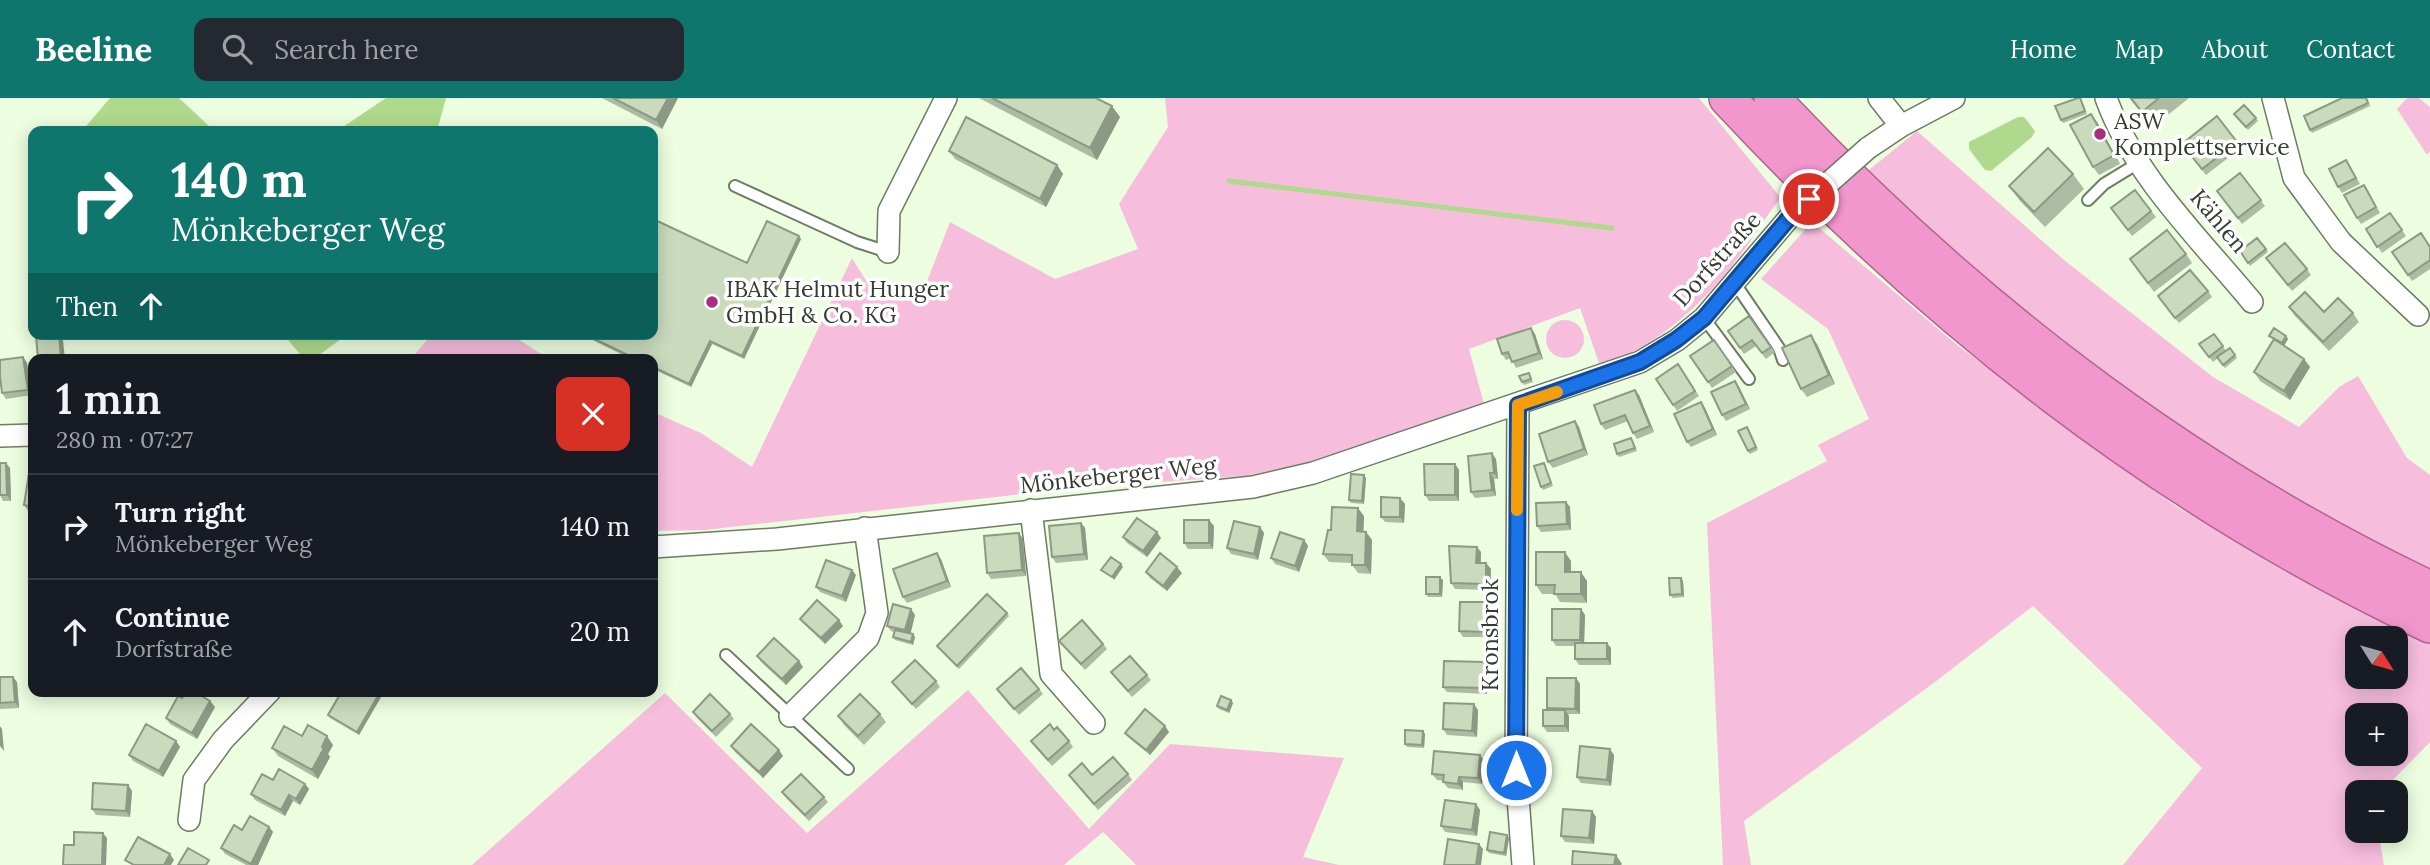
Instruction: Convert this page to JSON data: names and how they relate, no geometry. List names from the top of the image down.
{
  "streets": {
    "street": [
      "Kählen",
      "Dorfstraße",
      "Mönkeberger Weg",
      "Kronsbrok"
    ]
  },
  "crossings": [
    ["Dorfstraße", "Mönkeberger Weg"],
    ["Mönkeberger Weg", "Kronsbrok"]
  ],
  "places": ["ASW Komplettservice", "IBAK Helmut Hunger GmbH & Co. KG"],
  "north": "bottom right",
  "page": {
    "header": "Beeline",
    "search": "Search here",
    "nav": [
      "Home",
      "Map",
      "About",
      "Contact"
    ],
    "turn": ["140 m", "Mönkeberger Weg"],
    "then": "Then",
    "heading": ["1 min", "280 m · 07:27"],
    "list": [
      {
        "name": "Turn right",
        "note": "Mönkeberger Weg",
        "value": "140 m"
      },
      {
        "name": "Continue",
        "note": "Dorfstraße",
        "value": "20 m"
      }
    ],
    "map_buttons": ["+", "−"]
  }
}
